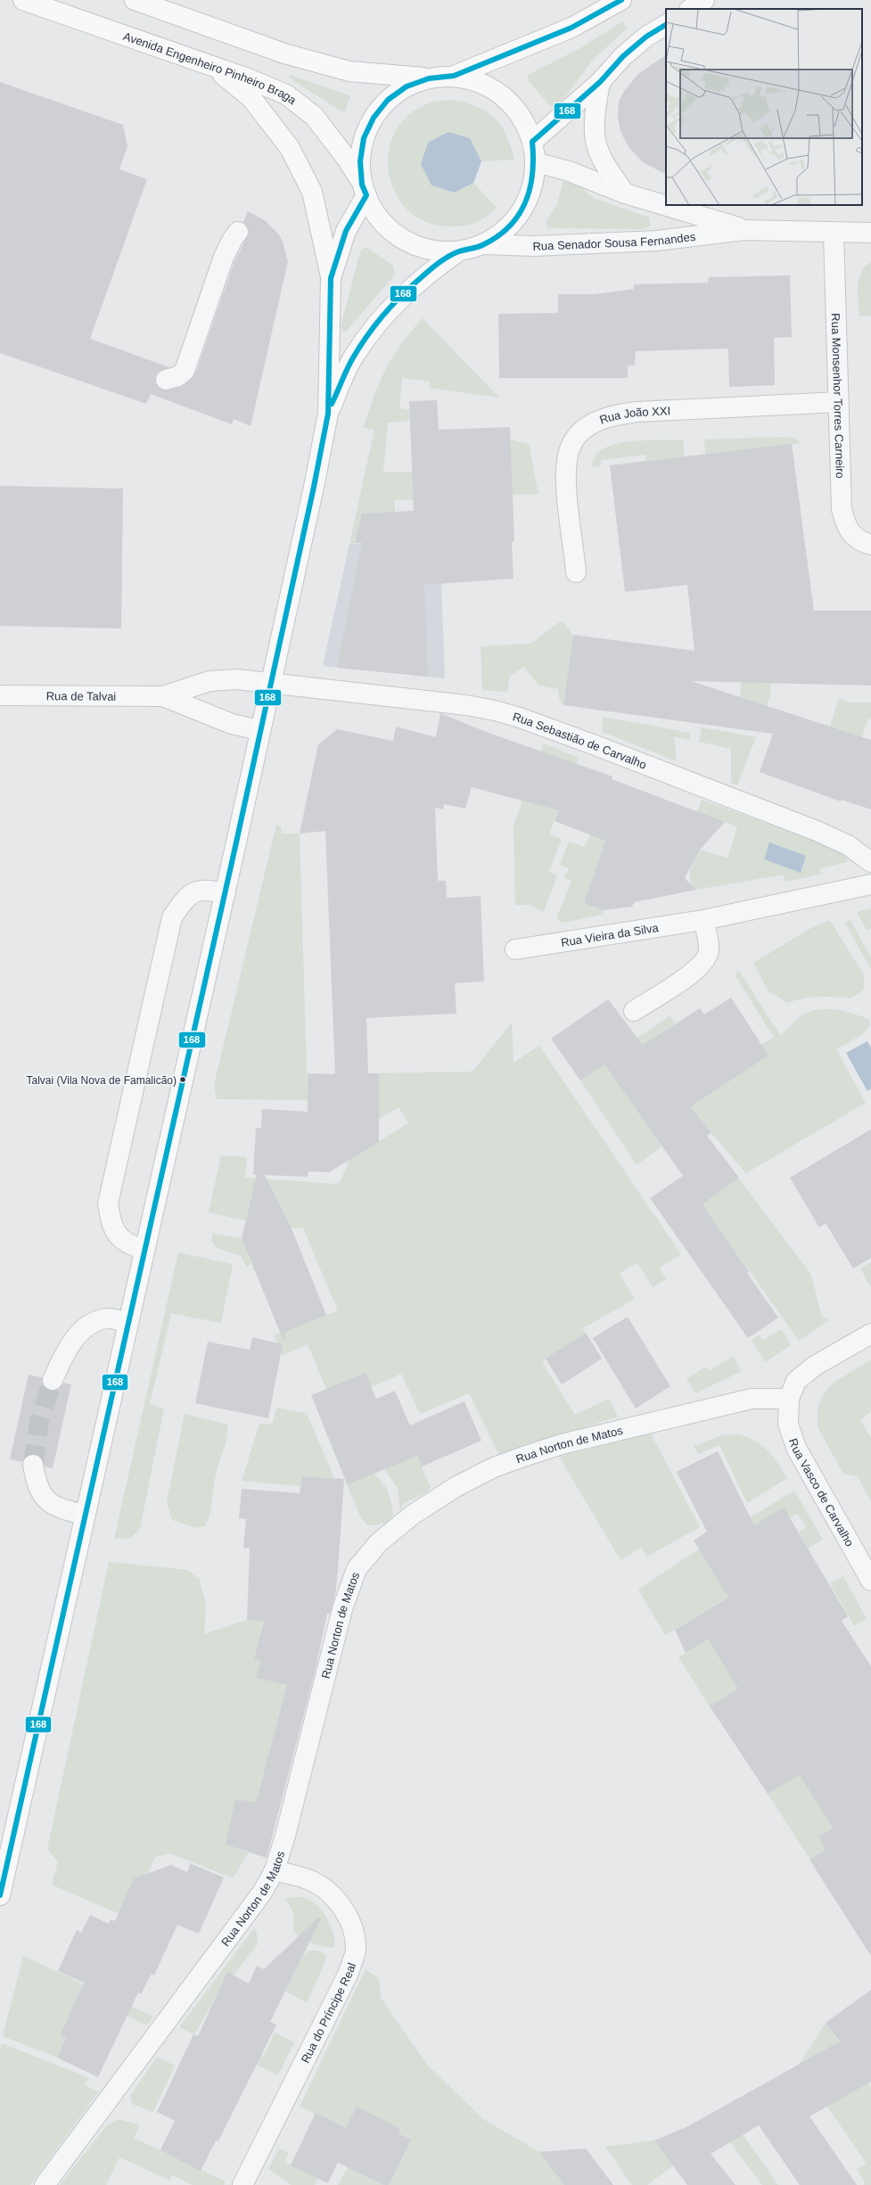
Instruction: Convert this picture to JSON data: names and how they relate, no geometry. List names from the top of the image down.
{
  "streets": {
    "main road": ["Avenida Engenheiro Pinheiro Braga"],
    "street": [
      "Rua Senador Sousa Fernandes",
      "Rua Monsenhor Torres Carneiro",
      "Rua João XXI",
      "Rua de Talvai",
      "Rua Sebastião de Carvalho",
      "Rua Vieira da Silva",
      "Rua Norton de Matos",
      "Rua Vasco de Carvalho",
      "Rua do Príncipe Real"
    ]
  },
  "crossings": [
    ["Rua Senador Sousa Fernandes", "Rua Monsenhor Torres Carneiro"],
    ["Rua Monsenhor Torres Carneiro", "Rua João XXI"],
    ["Rua de Talvai", "Rua Sebastião de Carvalho"],
    ["Rua Norton de Matos", "Rua Vasco de Carvalho"],
    ["Rua Norton de Matos", "Rua do Príncipe Real"]
  ],
  "places": ["Talvai (Vila Nova de Famalicão)"],
  "lines": ["transit line 168"]
}
